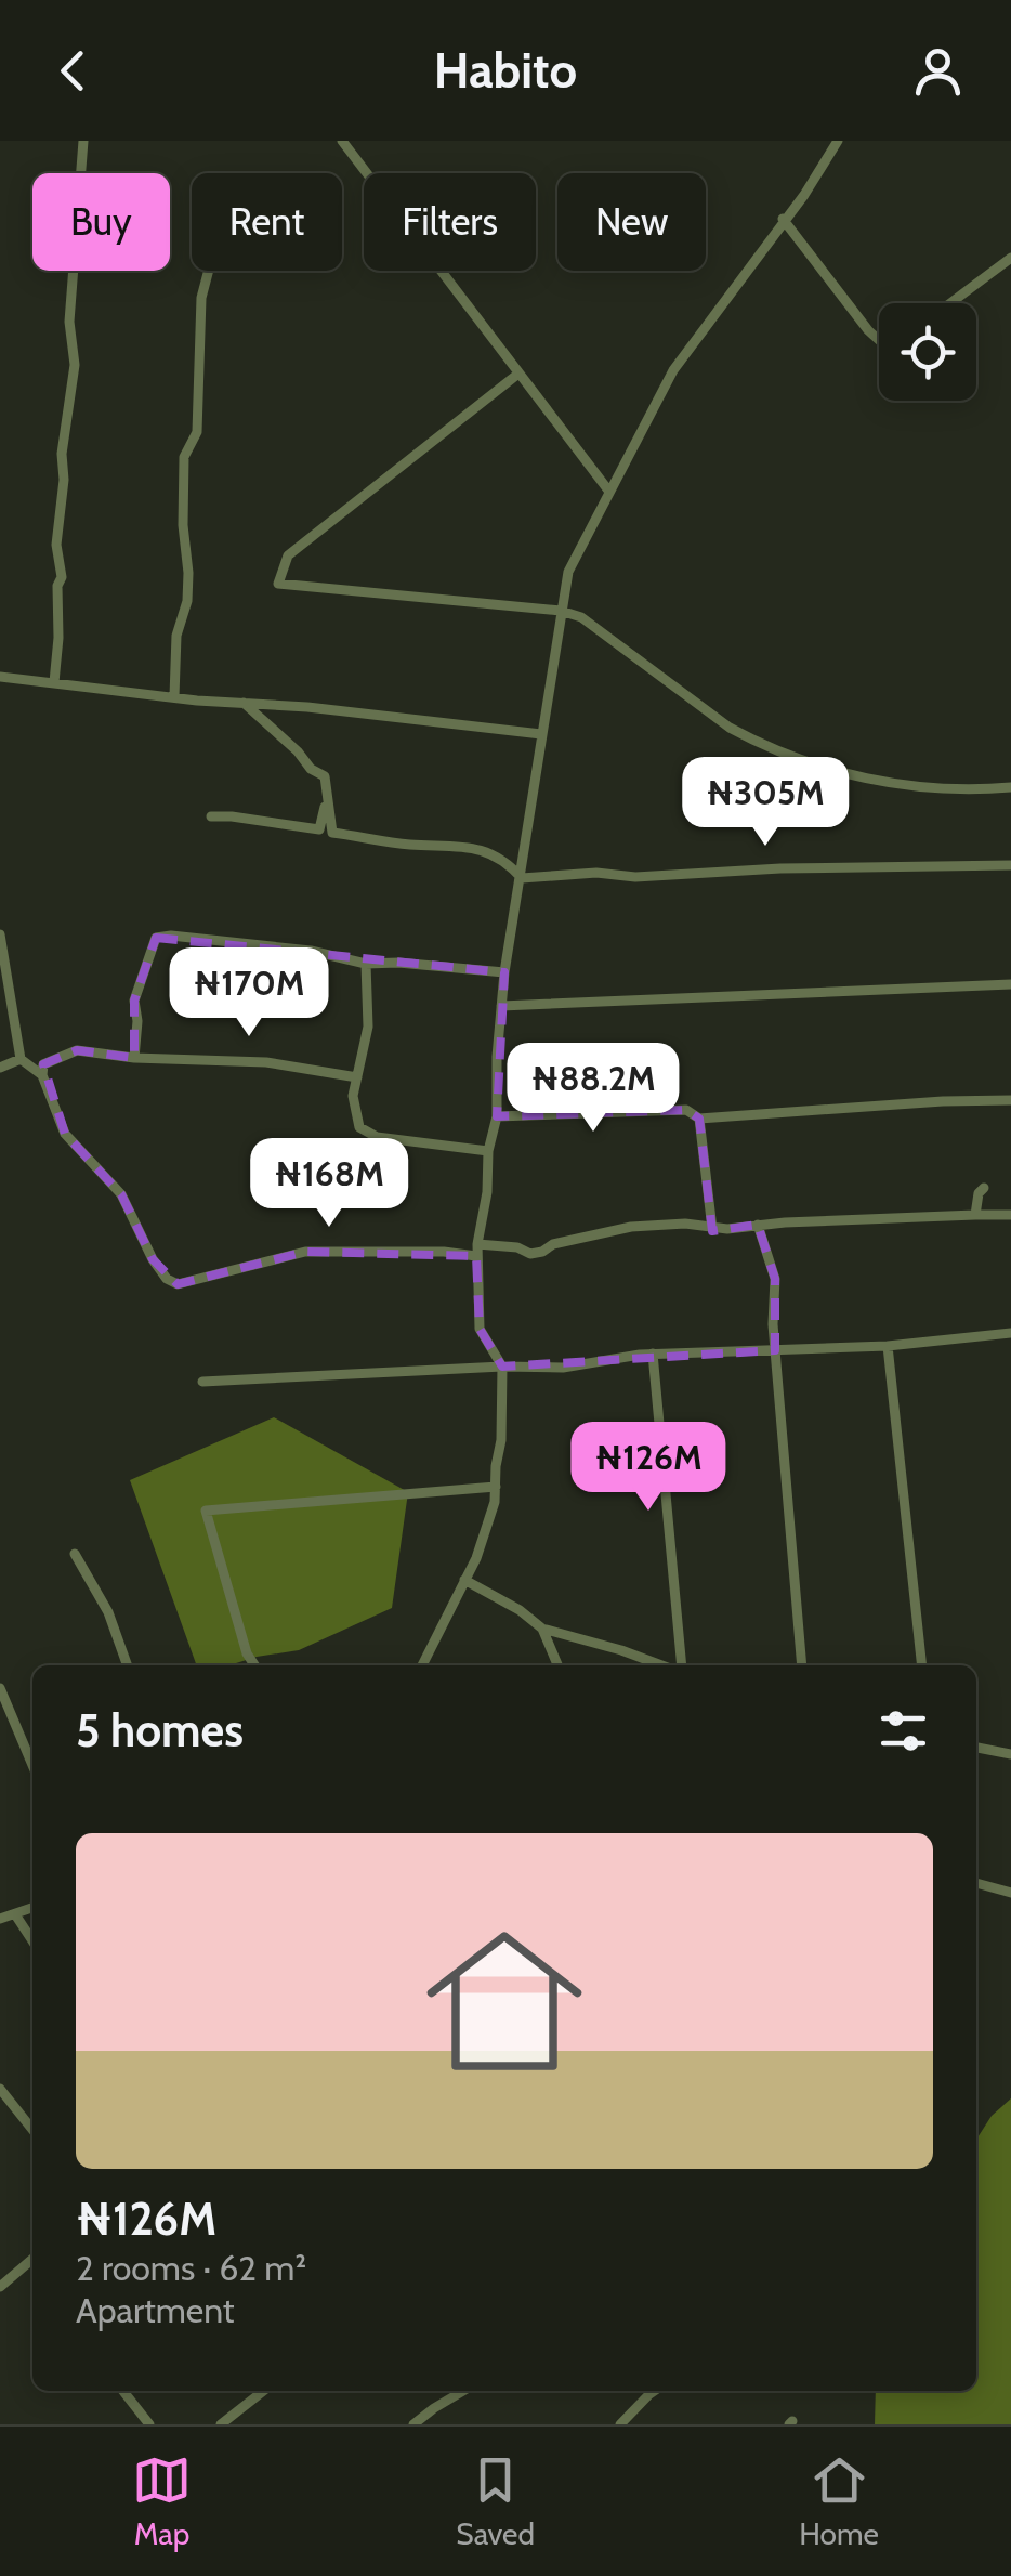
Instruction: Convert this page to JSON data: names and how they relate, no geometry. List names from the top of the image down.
{
  "page": {
    "header": "Habito",
    "chip": [
      "Buy",
      "Rent",
      "Filters",
      "New"
    ],
    "price": [
      "₦305M",
      "₦170M",
      "₦88.2M",
      "₦168M",
      "₦126M"
    ],
    "heading": "5 homes",
    "list": [
      {
        "name": "₦126M",
        "note": "2 rooms · 62 m² · Apartment"
      }
    ],
    "tabs": ["Map", "Saved", "Home"]
  }
}
